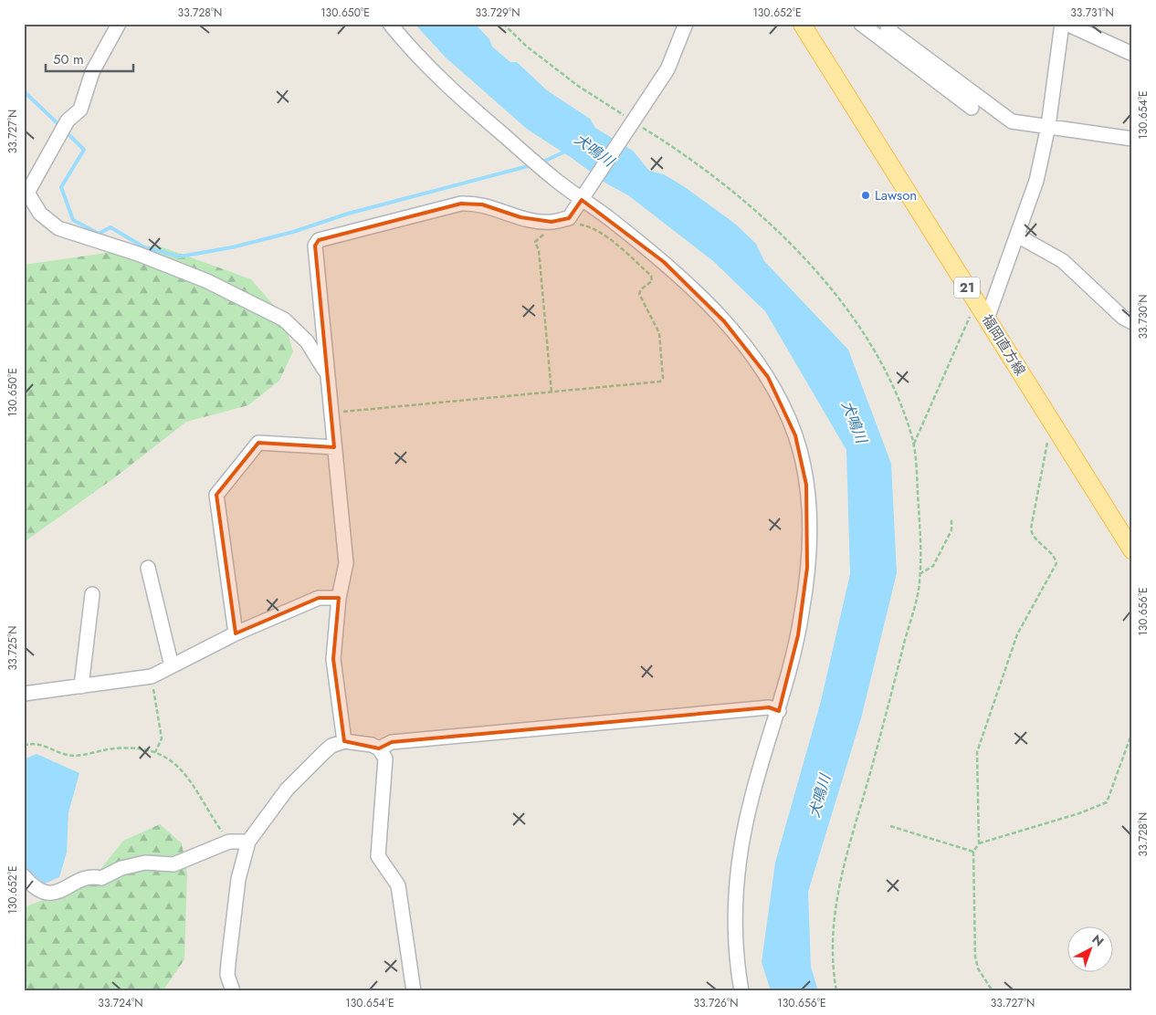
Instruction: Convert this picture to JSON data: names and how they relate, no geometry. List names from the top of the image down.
{
  "streets": {
    "main road": ["21", "福岡直方線"]
  },
  "water": ["犬鳴川"],
  "places": ["Lawson"],
  "scale_bar": "50 m",
  "north": "top right",
  "coordinates": [
    "33.728°N",
    "130.650°E",
    "33.729°N",
    "130.652°E",
    "33.731°N",
    "130.654°E",
    "33.727°N",
    "33.730°N",
    "130.656°E",
    "33.725°N",
    "33.724°N",
    "33.726°N"
  ]
}
